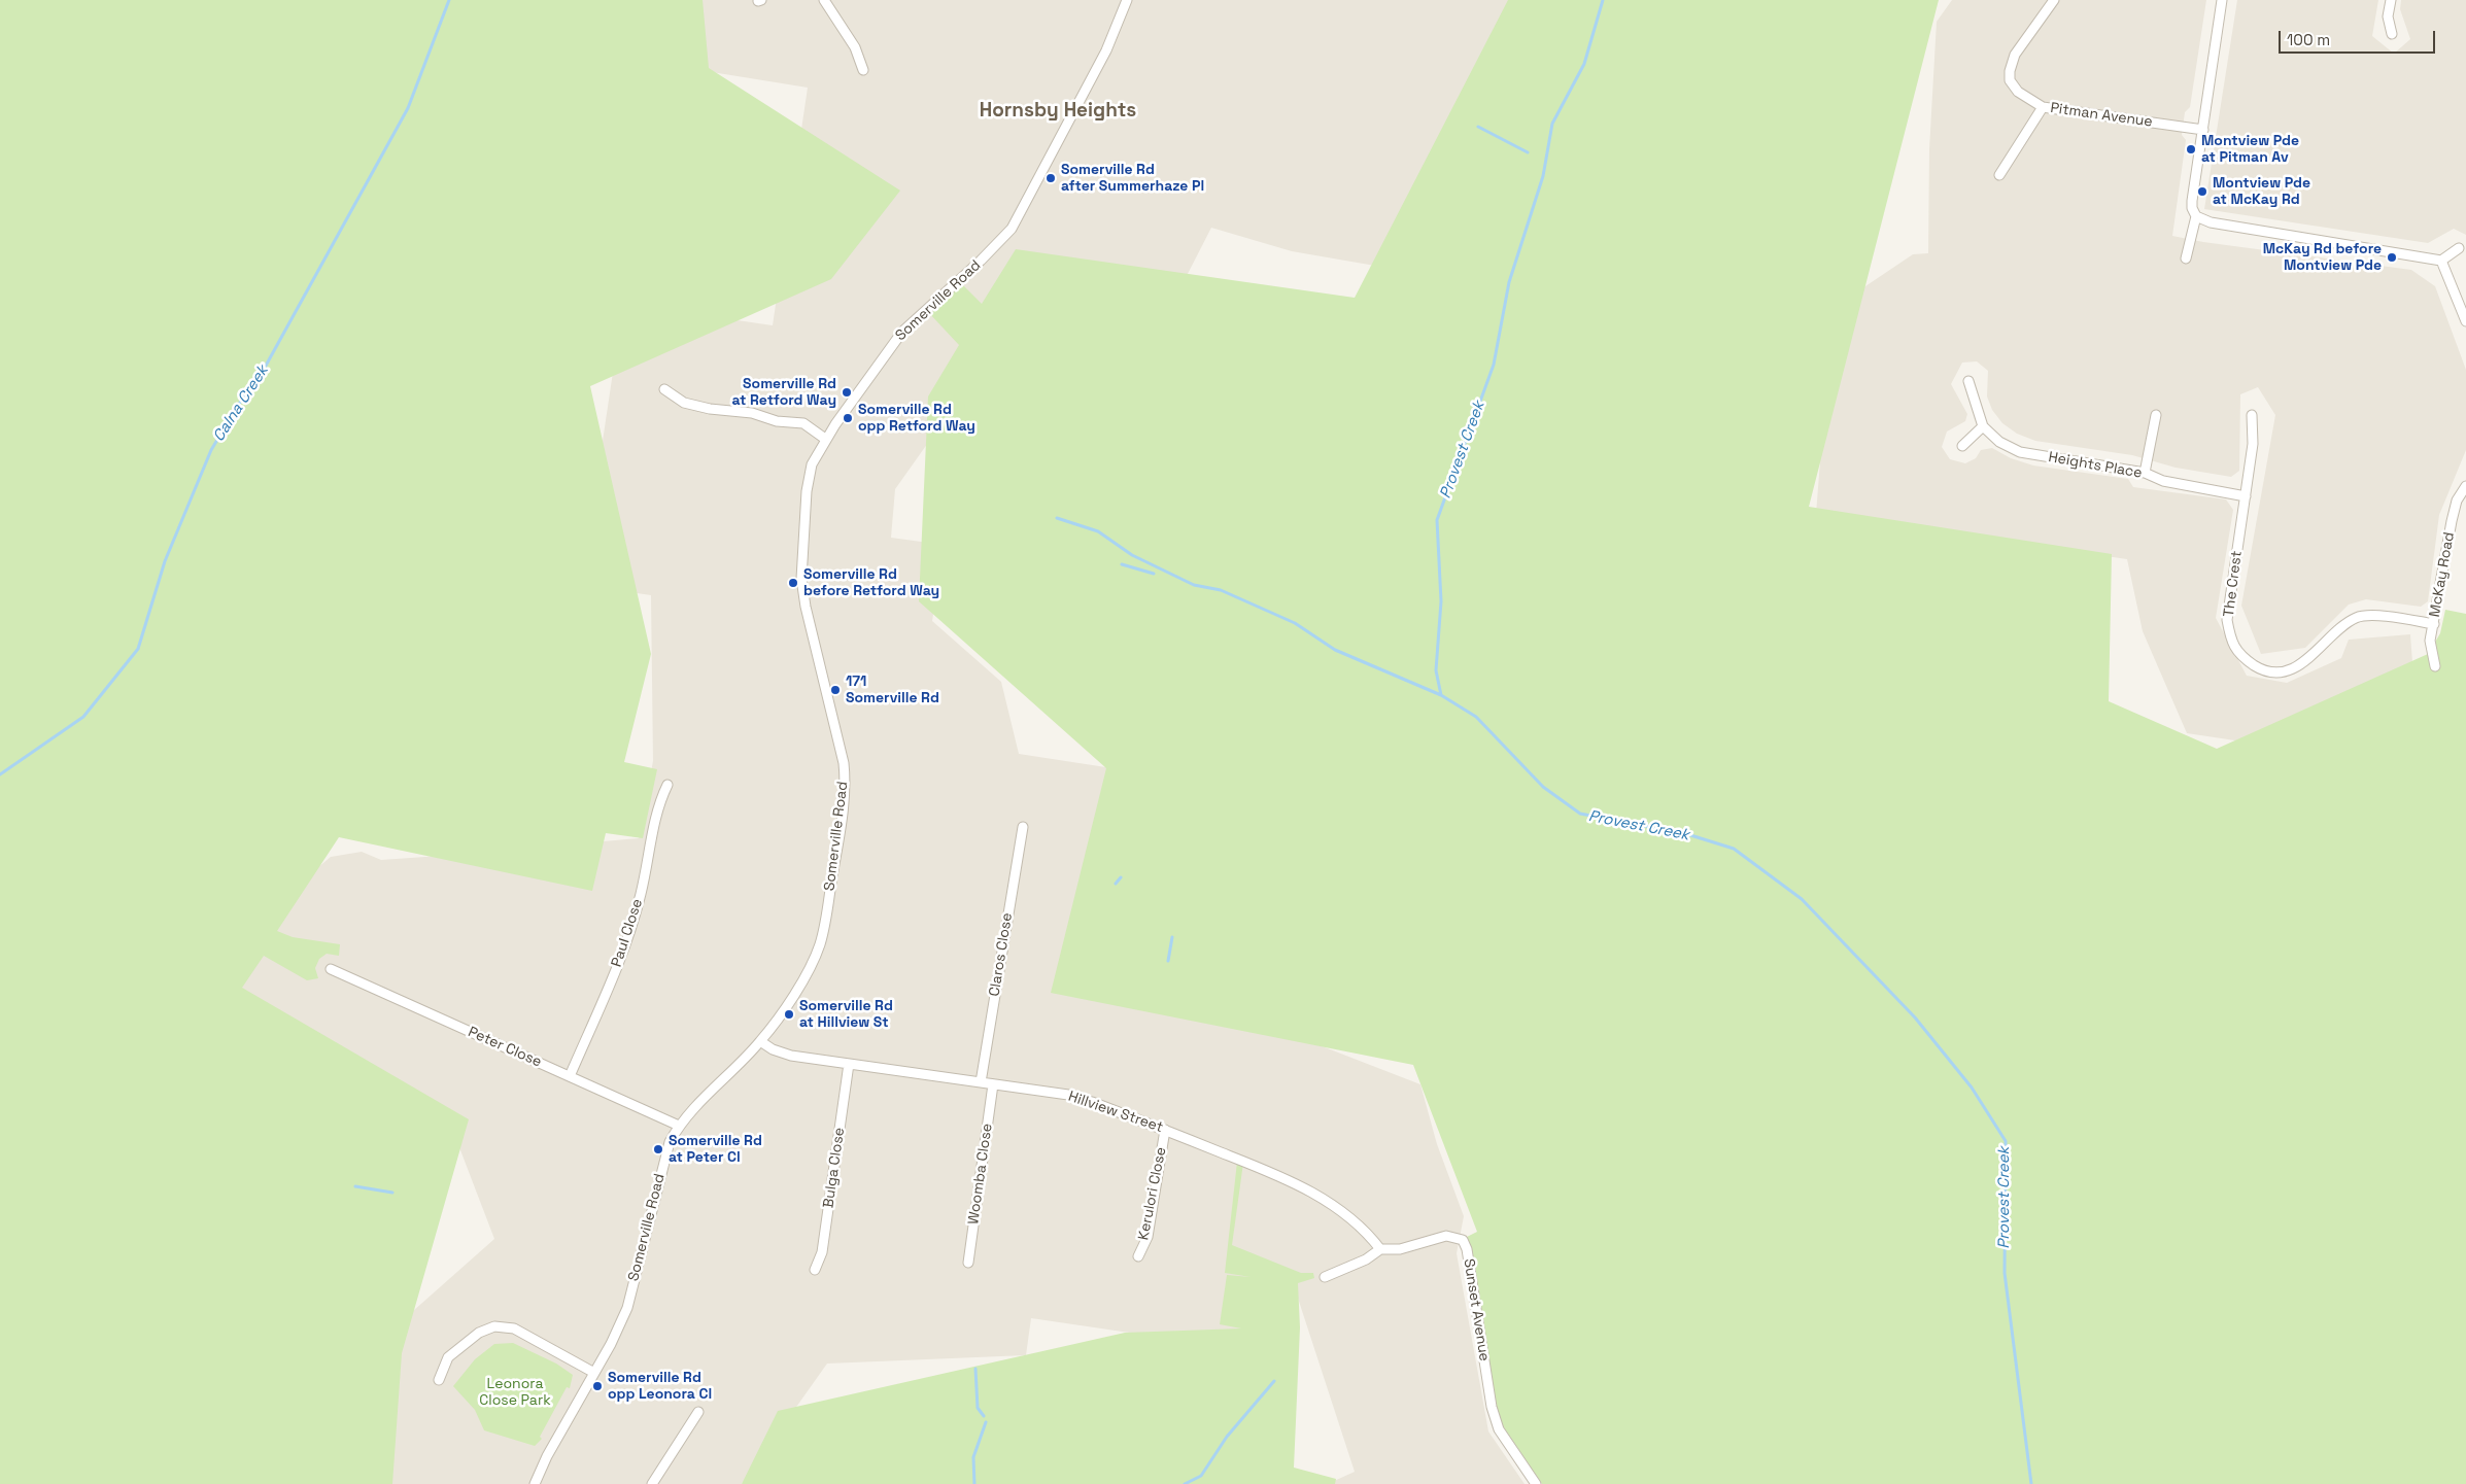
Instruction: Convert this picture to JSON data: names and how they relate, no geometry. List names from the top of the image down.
{
  "streets": {
    "street": [
      "Pitman Avenue",
      "Somerville Road",
      "Heights Place",
      "McKay Road",
      "The Crest",
      "Paul Close",
      "Claros Close",
      "Peter Close",
      "Hillview Street",
      "Bulga Close",
      "Woomba Close",
      "Kerulori Close",
      "Sunset Avenue"
    ]
  },
  "crossings": [
    ["Somerville Road", "Peter Close"],
    ["Somerville Road", "Hillview Street"],
    ["Heights Place", "The Crest"],
    ["McKay Road", "The Crest"],
    ["Paul Close", "Peter Close"],
    ["Claros Close", "Hillview Street"],
    ["Hillview Street", "Bulga Close"],
    ["Hillview Street", "Woomba Close"],
    ["Hillview Street", "Kerulori Close"],
    ["Hillview Street", "Sunset Avenue"]
  ],
  "districts": ["Hornsby Heights"],
  "water": ["Calna Creek", "Provest Creek"],
  "parks": ["Leonora Close Park"],
  "places": [
    "Montview Pde at Pitman Av",
    "Somerville Rd after Summerhaze Pl",
    "Montview Pde at McKay Rd",
    "McKay Rd before Montview Pde",
    "Somerville Rd at Retford Way",
    "Somerville Rd opp Retford Way",
    "Somerville Rd before Retford Way",
    "171 Somerville Rd",
    "Somerville Rd at Hillview St",
    "Somerville Rd at Peter Cl",
    "Somerville Rd opp Leonora Cl"
  ],
  "scale_bar": "100 m"
}
